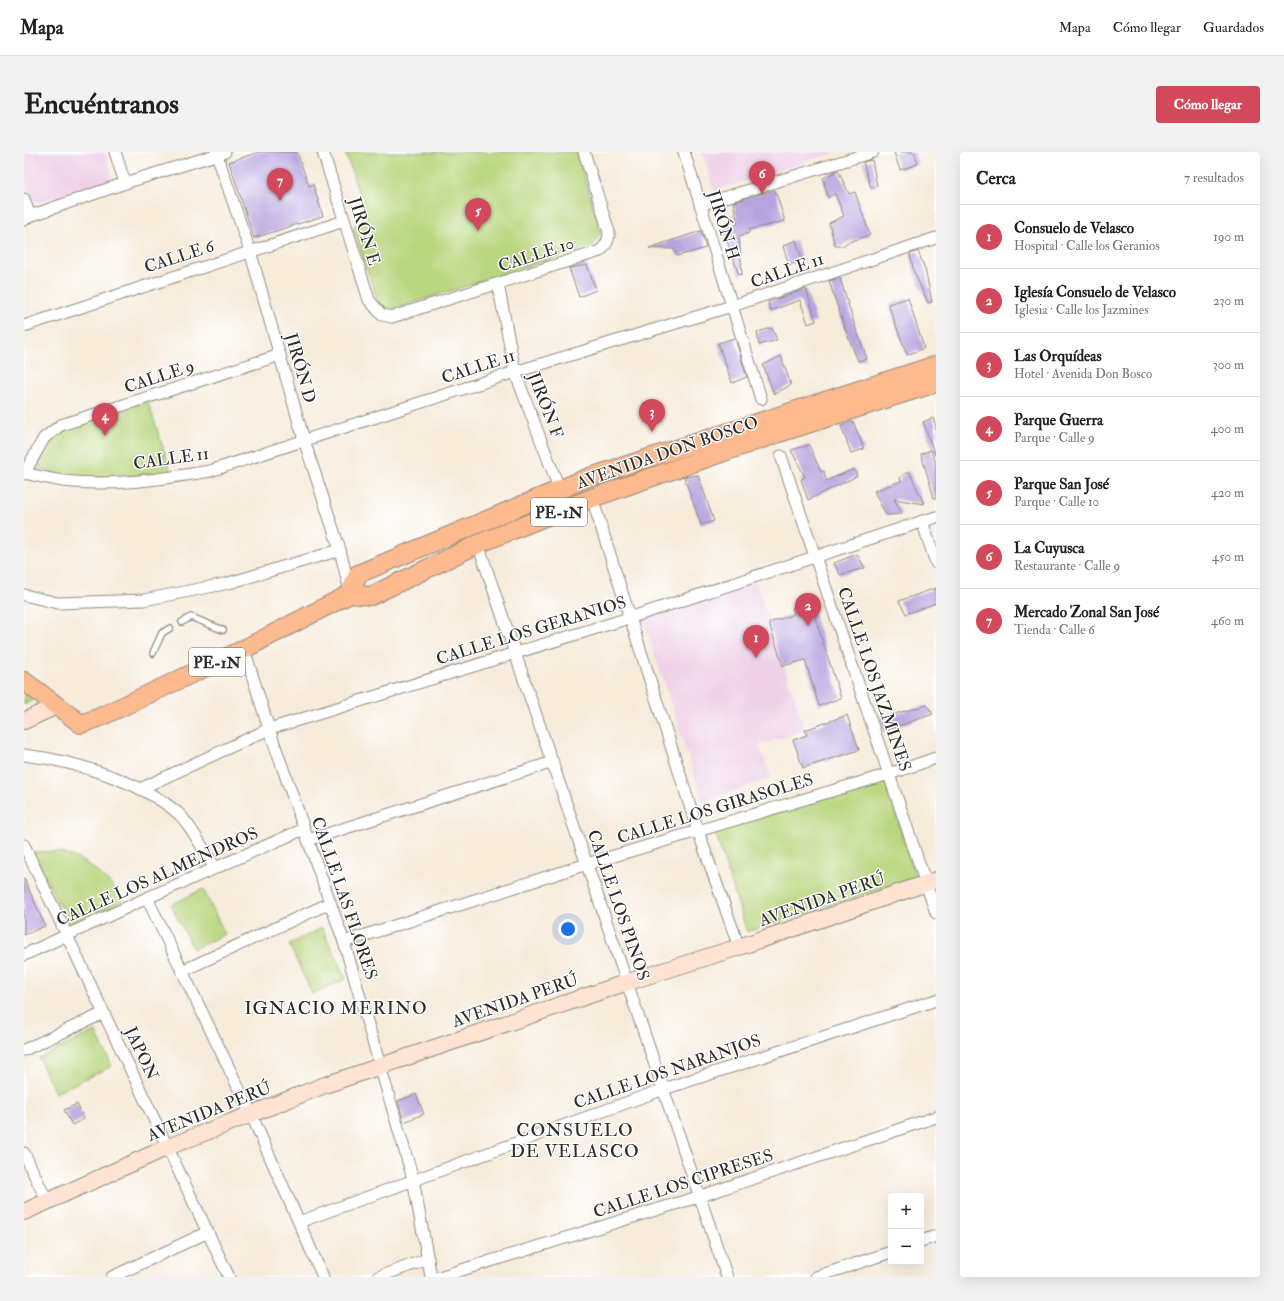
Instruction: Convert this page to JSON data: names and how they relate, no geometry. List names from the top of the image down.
{
  "streets": {
    "main road": ["AVENIDA DON BOSCO", "PE-1N"],
    "street": [
      "JIRÓN H",
      "JIRÓN E",
      "CALLE 10",
      "CALLE 6",
      "CALLE 11",
      "JIRÓN D",
      "CALLE 9",
      "JIRÓN F",
      "CALLE LOS GERANIOS",
      "CALLE LOS JAZMINES",
      "CALLE LOS GIRASOLES",
      "CALLE LOS ALMENDROS",
      "CALLE LAS FLORES",
      "AVENIDA PERÚ",
      "CALLE LOS PINOS",
      "JAPON",
      "CALLE LOS NARANJOS",
      "CALLE LOS CIPRESES"
    ]
  },
  "crossings": [
    ["JIRÓN H", "CALLE 11"],
    ["JIRÓN E", "CALLE 10"],
    ["JIRÓN E", "CALLE 6"],
    ["CALLE 10", "JIRÓN F"],
    ["CALLE 6", "JIRÓN D"],
    ["CALLE 11", "JIRÓN D"],
    ["CALLE 11", "CALLE 9"],
    ["CALLE 11", "JIRÓN F"],
    ["JIRÓN D", "CALLE 9"],
    ["JIRÓN D", "AVENIDA DON BOSCO"],
    ["JIRÓN D", "PE-1N"],
    ["JIRÓN F", "AVENIDA DON BOSCO"],
    ["AVENIDA DON BOSCO", "PE-1N"],
    ["AVENIDA DON BOSCO", "CALLE LOS PINOS"],
    ["PE-1N", "CALLE LAS FLORES"],
    ["CALLE LOS GERANIOS", "CALLE LOS JAZMINES"],
    ["CALLE LOS GERANIOS", "CALLE LAS FLORES"],
    ["CALLE LOS GERANIOS", "CALLE LOS PINOS"],
    ["CALLE LOS JAZMINES", "CALLE LOS GIRASOLES"],
    ["CALLE LOS JAZMINES", "AVENIDA PERÚ"],
    ["CALLE LOS GIRASOLES", "CALLE LAS FLORES"],
    ["CALLE LOS GIRASOLES", "CALLE LOS PINOS"],
    ["CALLE LOS ALMENDROS", "CALLE LAS FLORES"],
    ["CALLE LOS ALMENDROS", "JAPON"],
    ["CALLE LAS FLORES", "AVENIDA PERÚ"],
    ["CALLE LAS FLORES", "CALLE LOS NARANJOS"],
    ["AVENIDA PERÚ", "CALLE LOS PINOS"],
    ["AVENIDA PERÚ", "JAPON"],
    ["CALLE LOS PINOS", "CALLE LOS NARANJOS"],
    ["CALLE LOS PINOS", "CALLE LOS CIPRESES"]
  ],
  "districts": ["IGNACIO MERINO", "CONSUELO DE VELASCO"],
  "page": {
    "header": "Mapa",
    "nav": ["Mapa", "Cómo llegar", "Guardados"],
    "buttons": "Cómo llegar",
    "title": "Encuéntranos",
    "heading": ["Cerca", "7 resultados"],
    "pins": [
      "6",
      "7",
      "5",
      "3",
      "4",
      "2",
      "1"
    ],
    "list": [
      {
        "mark": "1",
        "name": "Consuelo de Velasco",
        "note": "Hospital · Calle los Geranios",
        "value": "190 m"
      },
      {
        "mark": "2",
        "name": "Iglesía Consuelo de Velasco",
        "note": "Iglesia · Calle los Jazmines",
        "value": "230 m"
      },
      {
        "mark": "3",
        "name": "Las Orquídeas",
        "note": "Hotel · Avenida Don Bosco",
        "value": "300 m"
      },
      {
        "mark": "4",
        "name": "Parque Guerra",
        "note": "Parque · Calle 9",
        "value": "400 m"
      },
      {
        "mark": "5",
        "name": "Parque San José",
        "note": "Parque · Calle 10",
        "value": "420 m"
      },
      {
        "mark": "6",
        "name": "La Cuyusca",
        "note": "Restaurante · Calle 9",
        "value": "450 m"
      },
      {
        "mark": "7",
        "name": "Mercado Zonal San José",
        "note": "Tienda · Calle 6",
        "value": "460 m"
      }
    ],
    "map_buttons": ["+", "−"]
  }
}
